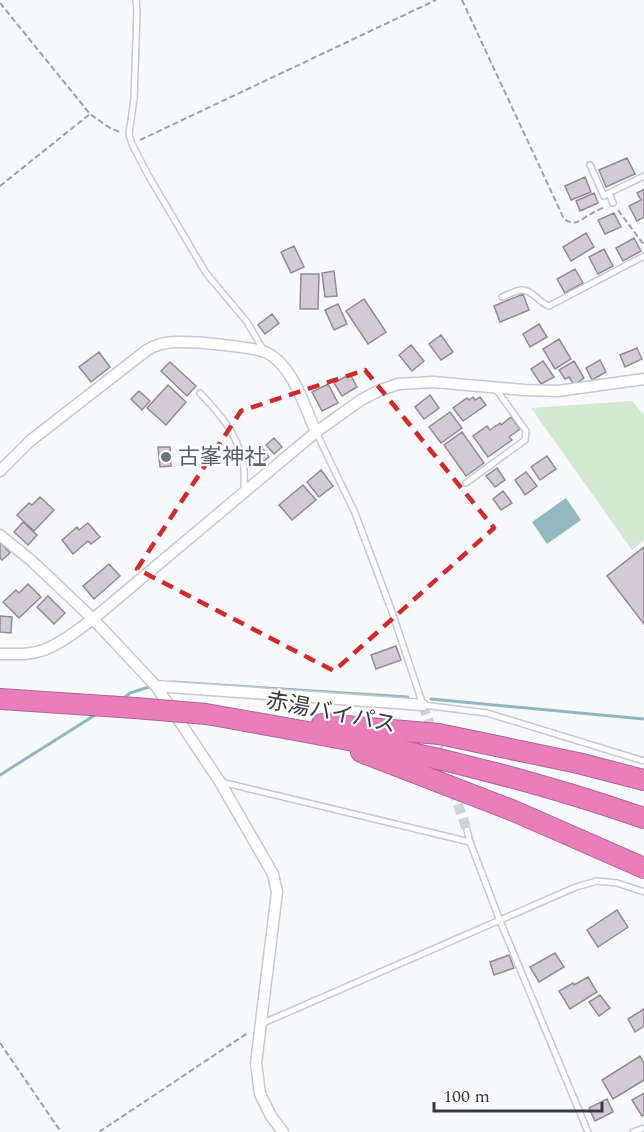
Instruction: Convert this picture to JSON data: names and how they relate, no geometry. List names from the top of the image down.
{
  "streets": {
    "highway": ["赤湯バイパス"]
  },
  "places": ["古峯神社"],
  "scale_bar": "100 m"
}
